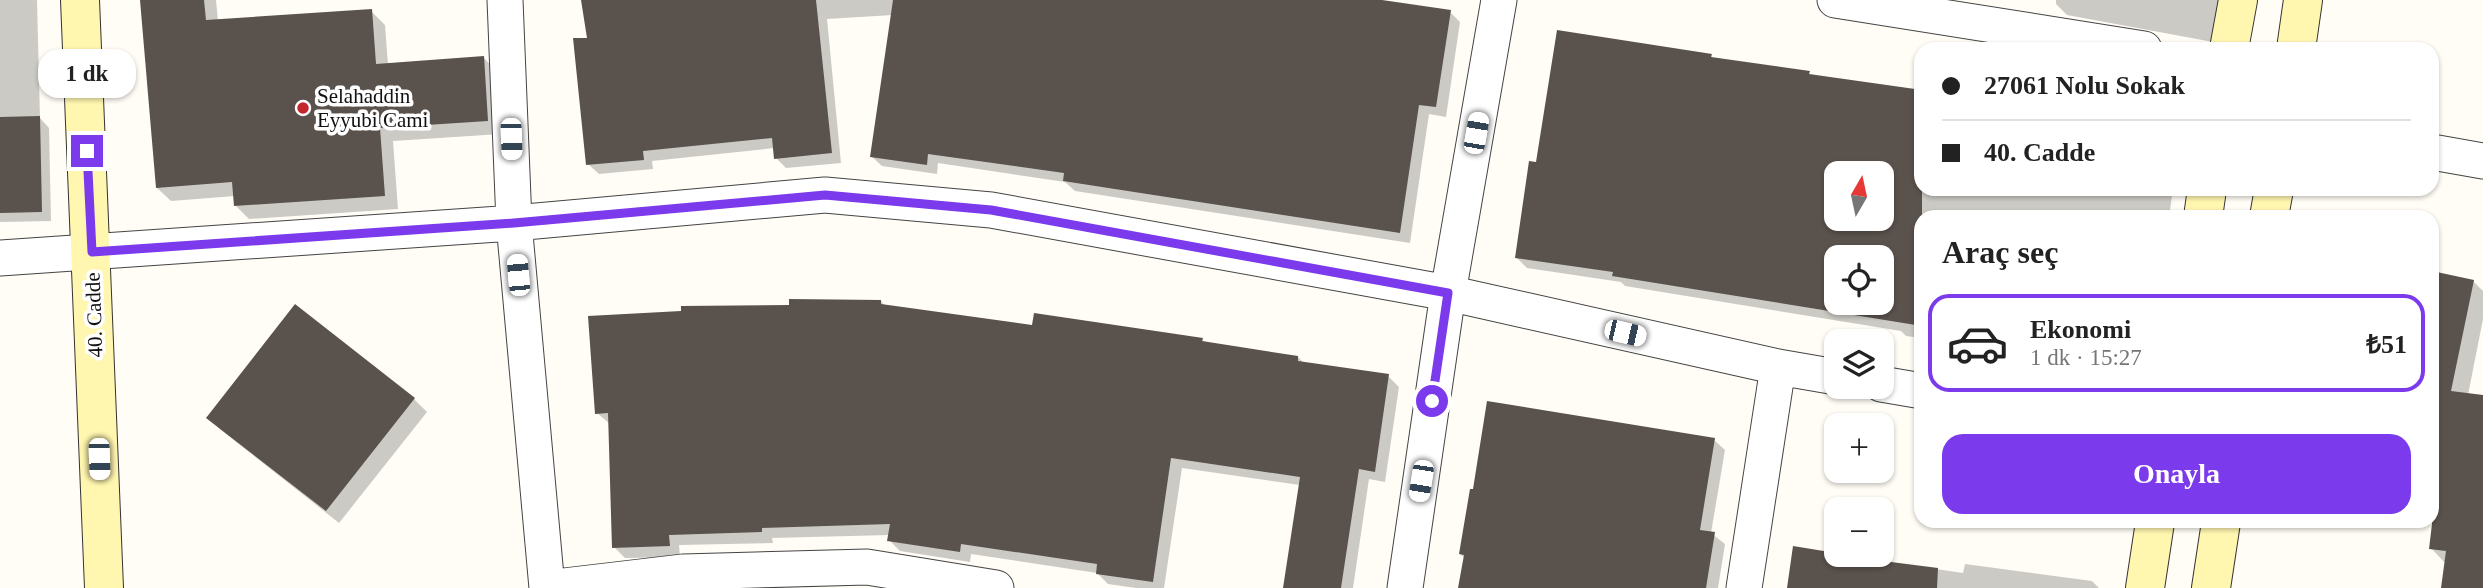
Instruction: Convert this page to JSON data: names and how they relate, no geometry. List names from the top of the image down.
{
  "streets": {
    "street": ["40. Cadde"]
  },
  "places": ["Selahaddin Eyyubi Cami"],
  "north": "top",
  "page": {
    "banner": ["27061 Nolu Sokak", "40. Cadde"],
    "bubble": "1 dk",
    "map_buttons": ["+", "−"],
    "heading": "Araç seç",
    "list": [
      {
        "name": "Ekonomi",
        "note": "1 dk · 15:27",
        "value": "₺51"
      }
    ],
    "buttons": "Onayla"
  }
}
